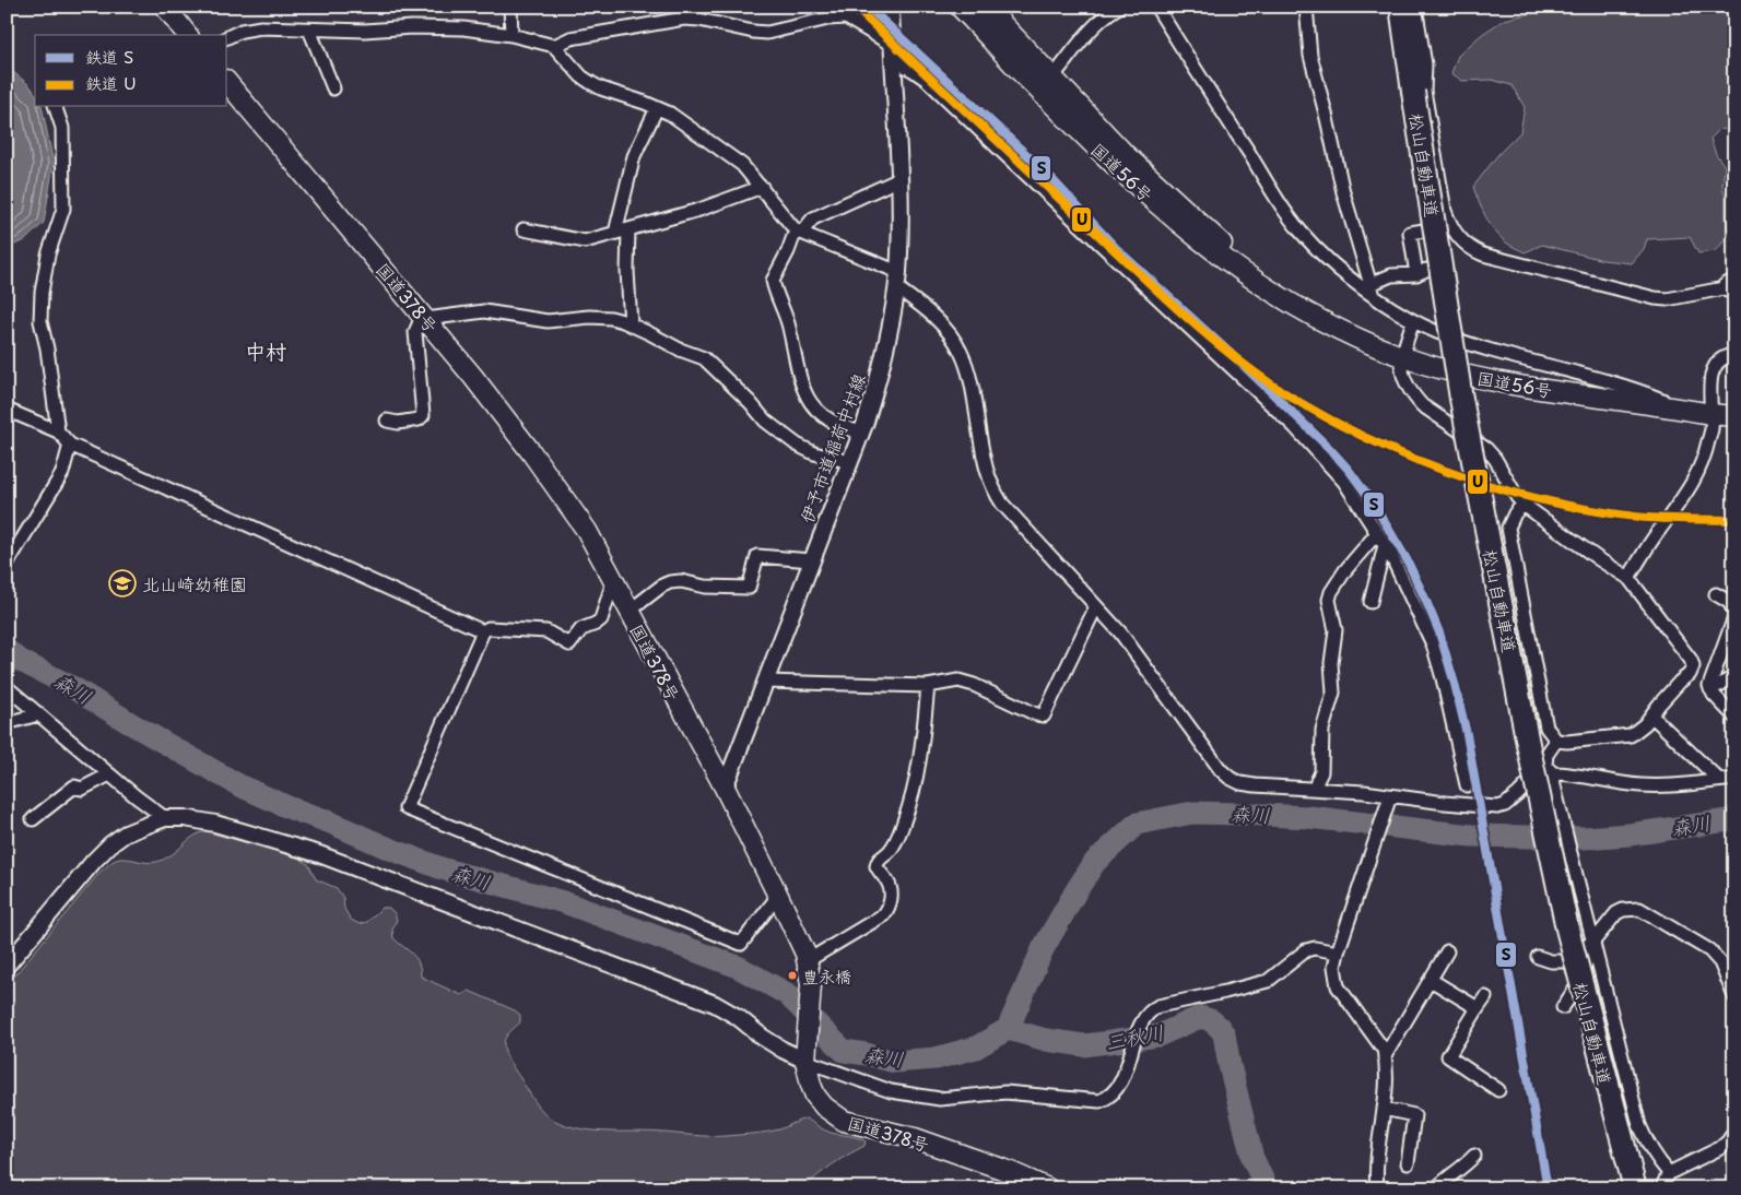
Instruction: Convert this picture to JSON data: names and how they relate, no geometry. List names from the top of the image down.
{
  "streets": {
    "highway": ["松山自動車道", "国道56号", "国道378号"],
    "street": ["伊予市道稲荷中村線"]
  },
  "crossings": [
    ["国道378号", "伊予市道稲荷中村線"]
  ],
  "districts": ["中村"],
  "water": ["森川", "三秋川"],
  "places": {
    "school or university": ["北山崎幼稚園"],
    "other": ["豊永橋"]
  },
  "lines": ["rail line S", "rail line U"],
  "legend": ["鉄道 S", "鉄道 U"]
}
